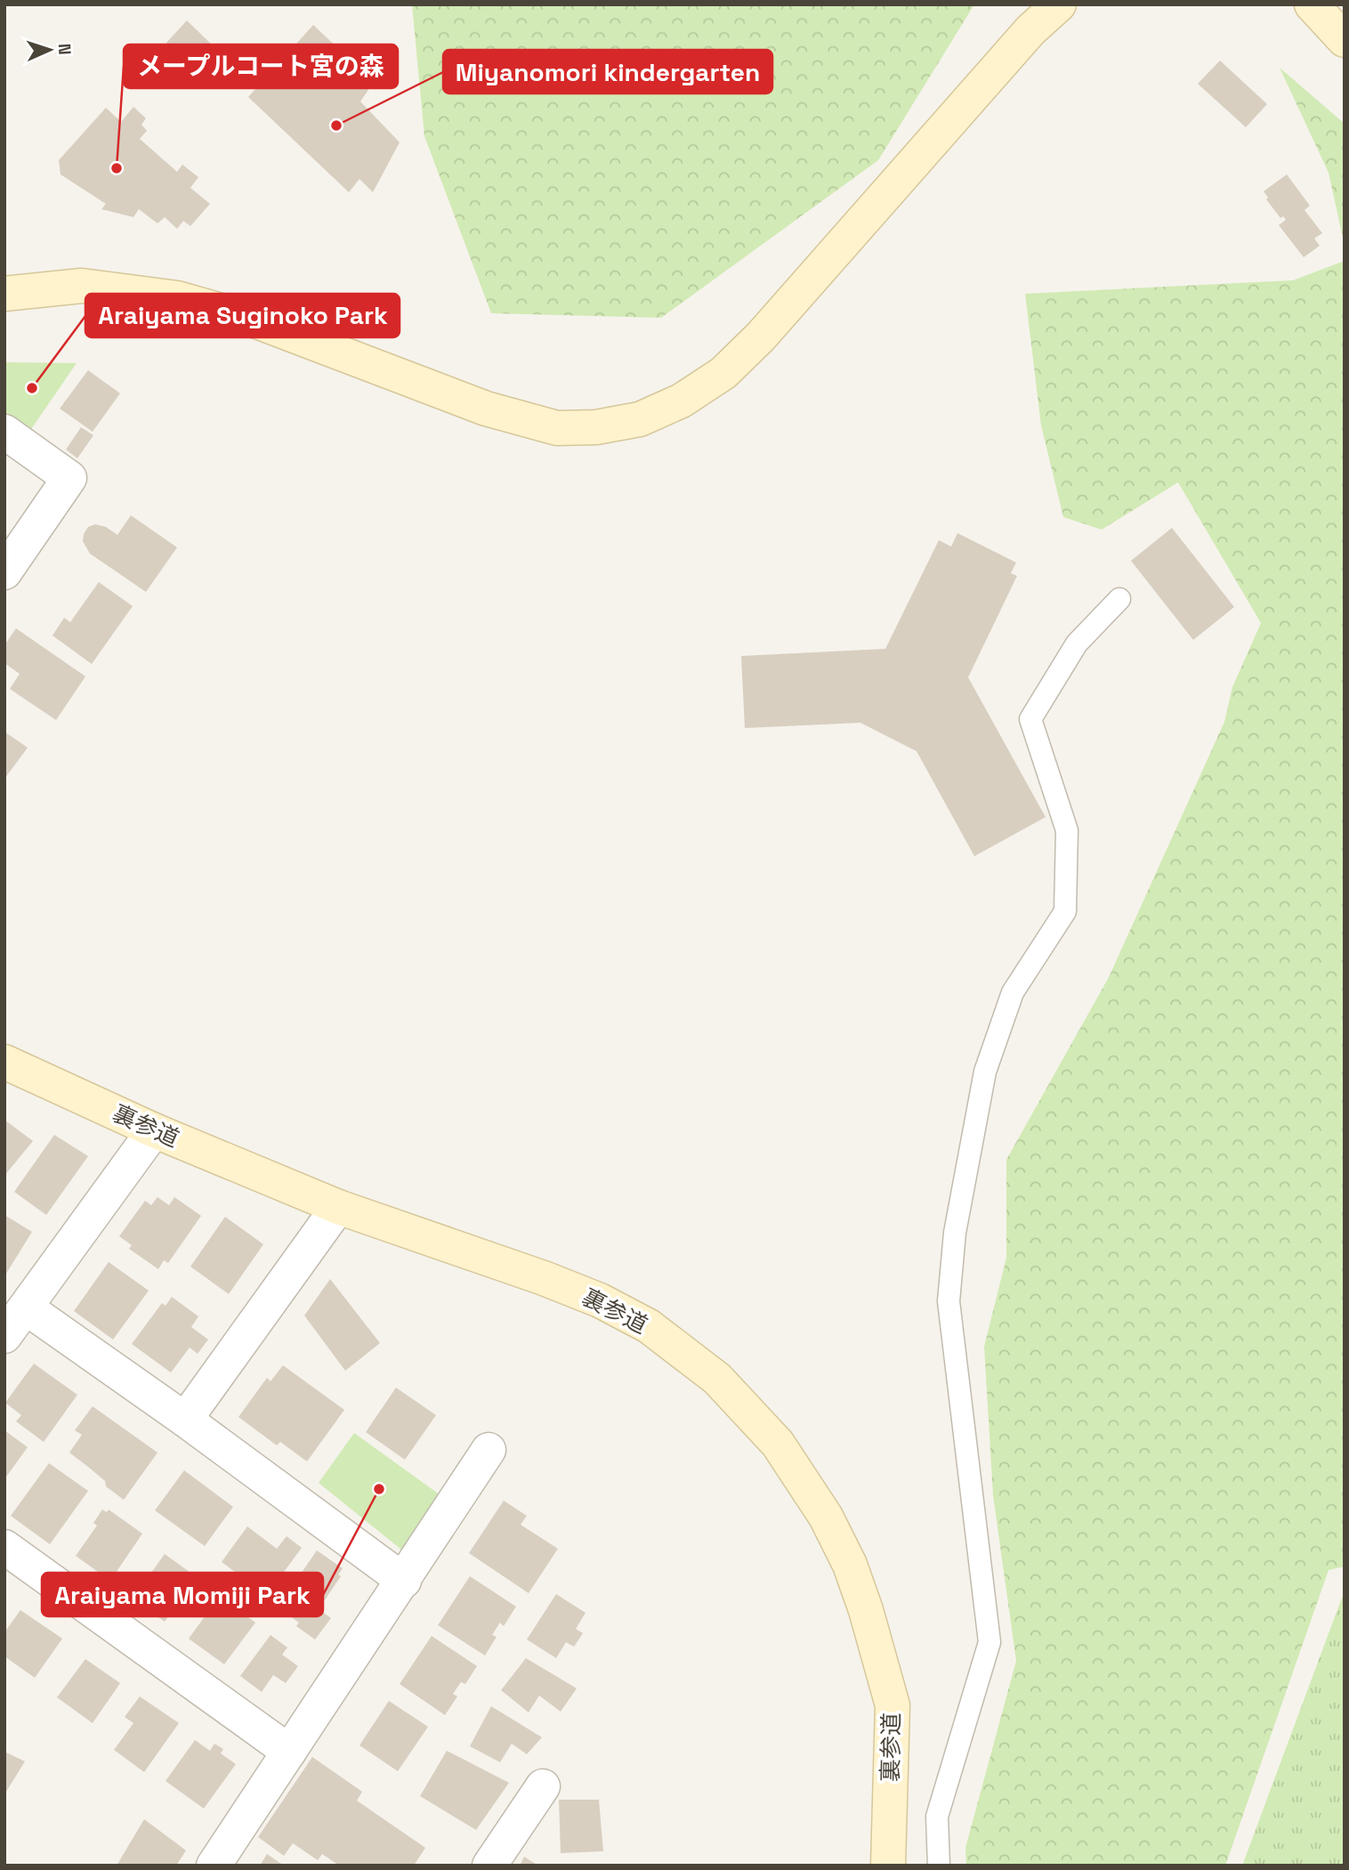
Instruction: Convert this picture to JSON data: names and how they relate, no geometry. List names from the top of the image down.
{
  "streets": {
    "street": ["裏参道"]
  },
  "places": [
    "Miyanomori kindergarten",
    "メープルコート宮の森",
    "Araiyama Suginoko Park",
    "Araiyama Momiji Park"
  ],
  "north": "right"
}
